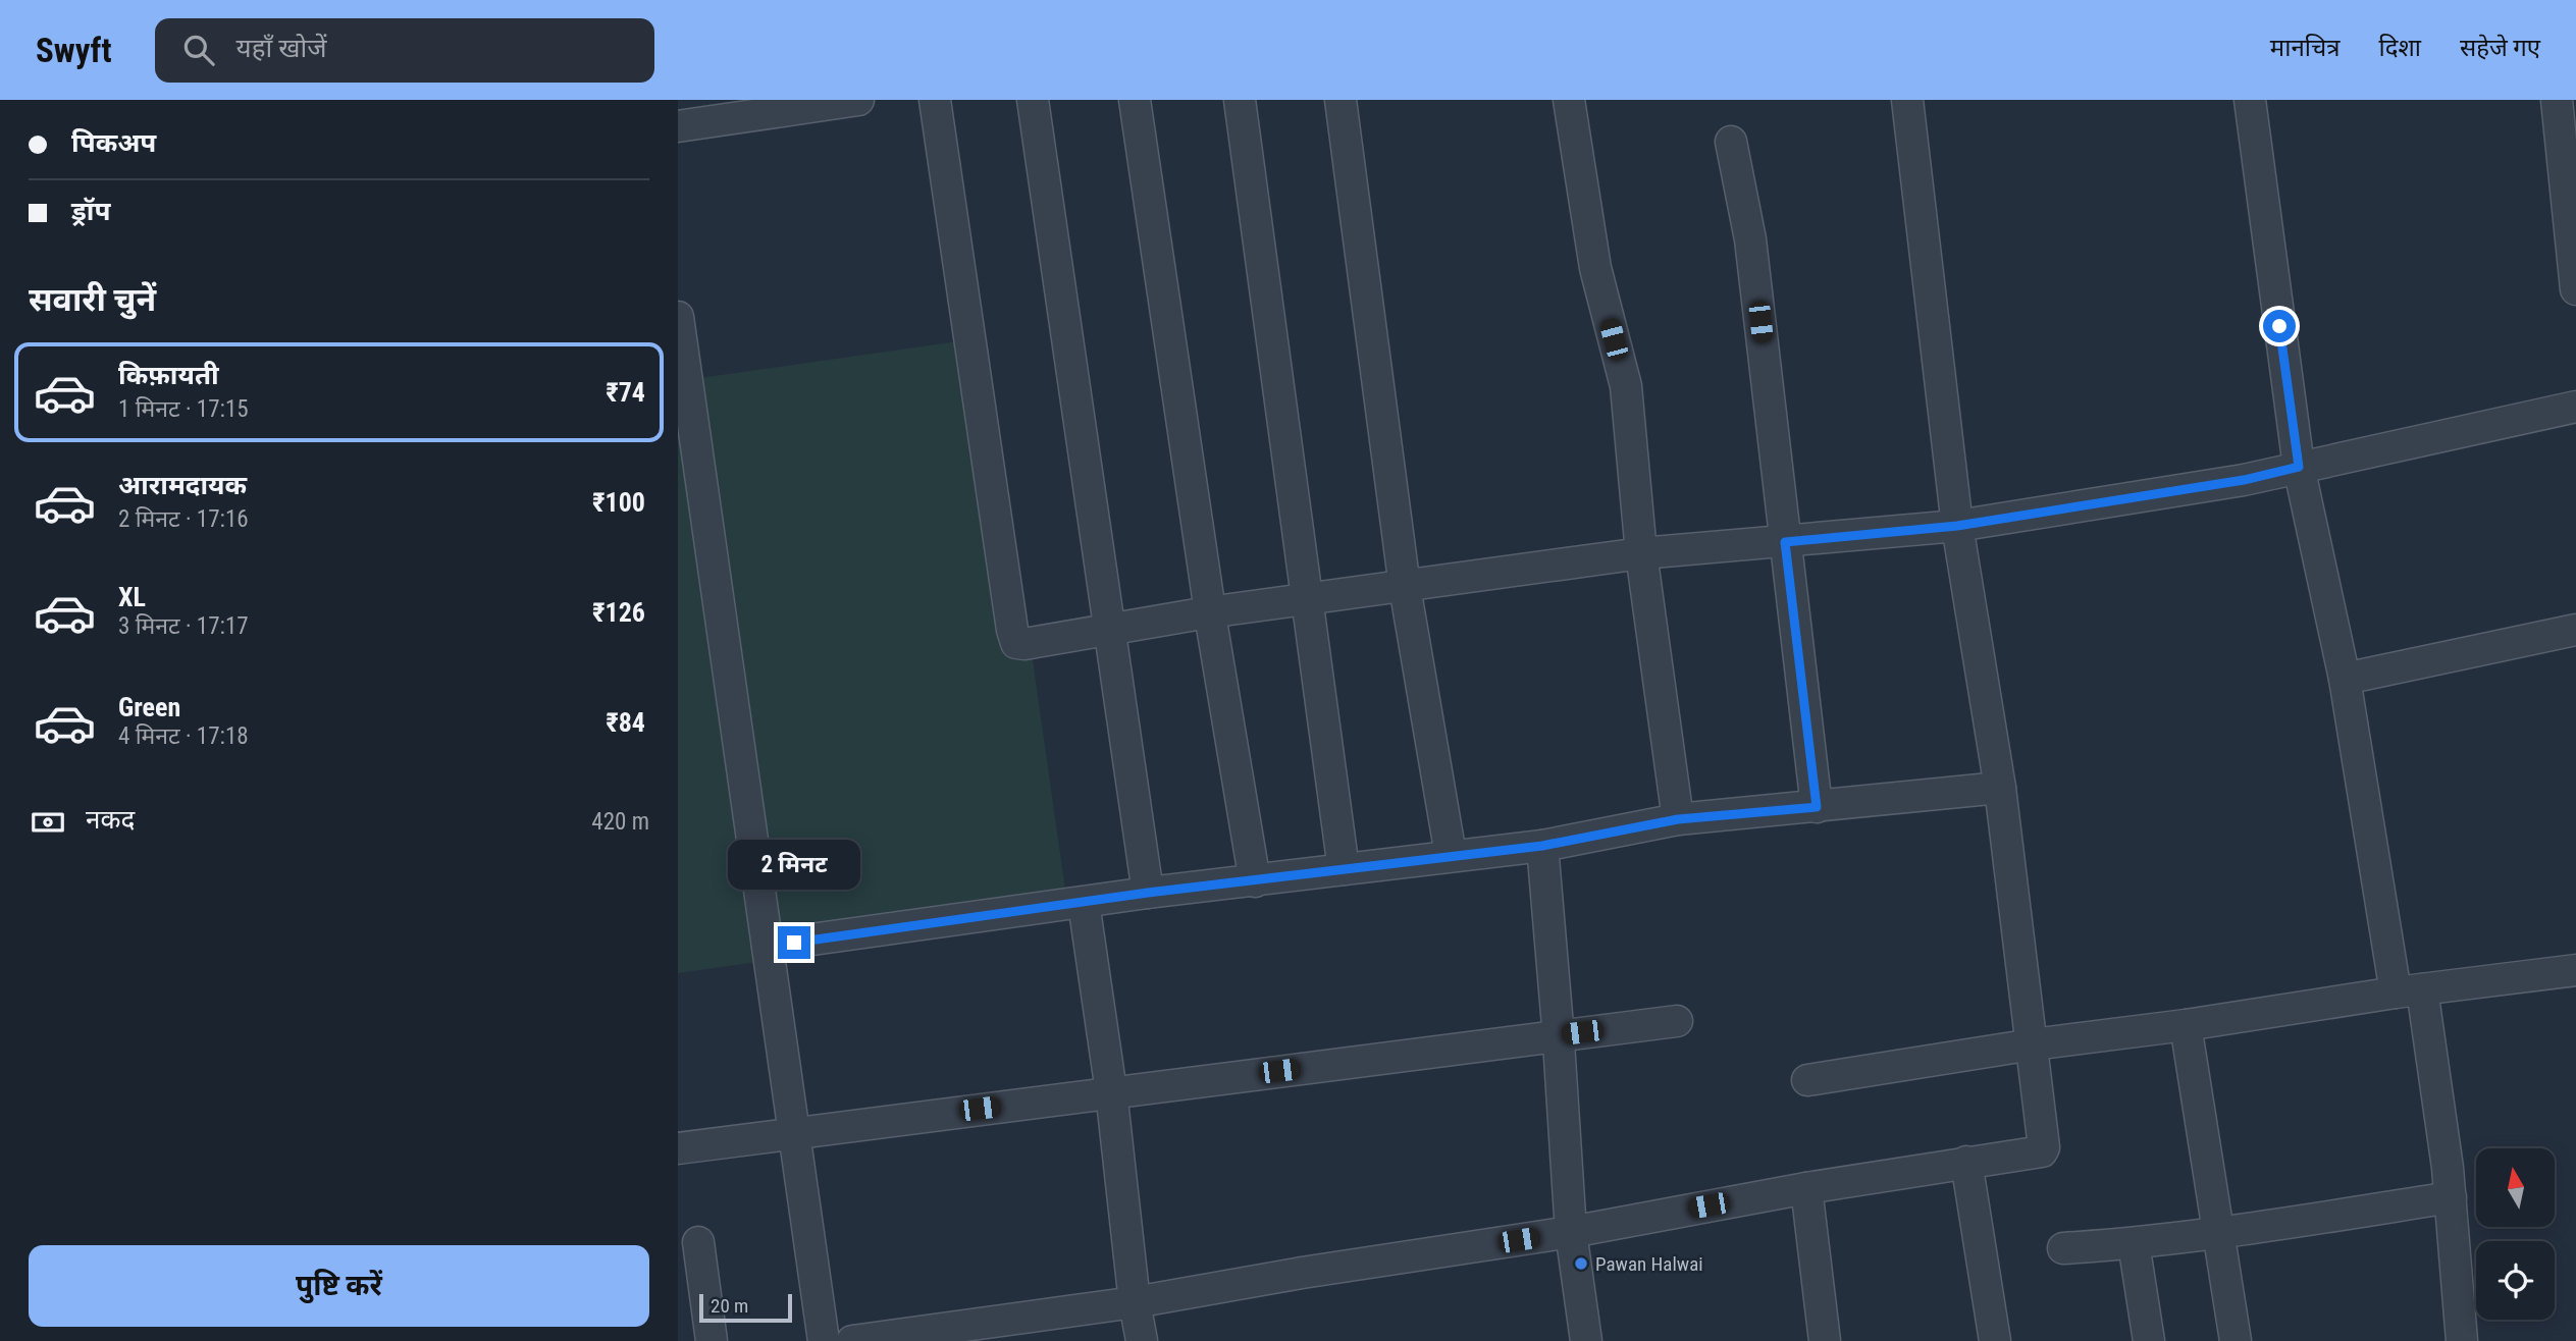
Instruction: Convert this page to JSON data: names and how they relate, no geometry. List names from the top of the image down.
{
  "places": ["Pawan Halwai"],
  "scale_bar": "20 m",
  "north": "top",
  "page": {
    "header": "Swyft",
    "search": "यहाँ खोजें",
    "nav": ["मानचित्र", "दिशा", "सहेजे गए"],
    "banner": ["पिकअप", "ड्रॉप"],
    "heading": "सवारी चुनें",
    "list": [
      {
        "name": "किफ़ायती",
        "note": "1 मिनट · 17:15",
        "value": "₹74"
      },
      {
        "name": "आरामदायक",
        "note": "2 मिनट · 17:16",
        "value": "₹100"
      },
      {
        "name": "XL",
        "note": "3 मिनट · 17:17",
        "value": "₹126"
      },
      {
        "name": "Green",
        "note": "4 मिनट · 17:18",
        "value": "₹84"
      }
    ],
    "pay": ["नकद", "420 m"],
    "bubble": "2 मिनट",
    "buttons": "पुष्टि करें",
    "scale": "20 m"
  }
}
